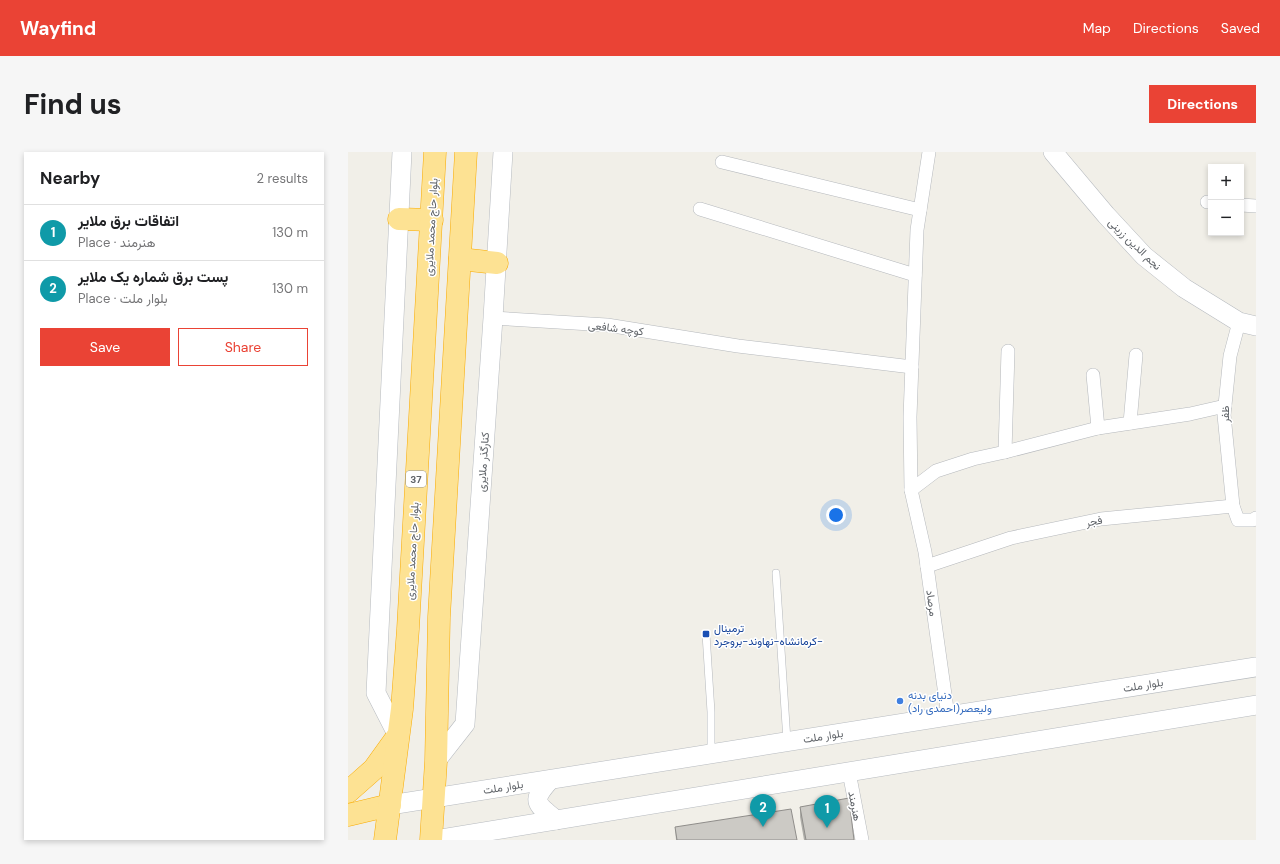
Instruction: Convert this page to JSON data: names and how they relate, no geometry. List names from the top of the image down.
{
  "streets": {
    "highway": ["بلوار حاج محمد ملایری", "37"],
    "main road": ["نجم الدین زرینی", "کنارگذر ملایری", "بلوار ملت"],
    "street": [
      "کوچه شافعی",
      "ظفر",
      "فجر",
      "مرصاد",
      "هنرمند"
    ]
  },
  "crossings": [
    ["بلوار حاج محمد ملایری", "37"],
    ["بلوار حاج محمد ملایری", "بلوار ملت"],
    ["نجم الدین زرینی", "ظفر"],
    ["کوچه شافعی", "کنارگذر ملایری"],
    ["کوچه شافعی", "مرصاد"],
    ["ظفر", "فجر"],
    ["37", "بلوار ملت"],
    ["فجر", "مرصاد"],
    ["مرصاد", "بلوار ملت"]
  ],
  "places": {
    "transit": ["ترمینال کرمانشاه-نهاوند-بروجرد-"],
    "other": ["دنیای بدنه ولیعصر(احمدی راد)"]
  },
  "page": {
    "header": "Wayfind",
    "nav": ["Map", "Directions", "Saved"],
    "buttons": [
      "Directions",
      ["Save", "Share"]
    ],
    "title": "Find us",
    "heading": ["Nearby", "2 results"],
    "map_buttons": ["+", "−"],
    "list": [
      {
        "mark": "1",
        "name": "اتفاقات برق ملایر",
        "note": "Place · هنرمند",
        "value": "130 m"
      },
      {
        "mark": "2",
        "name": "پست برق شماره یک ملایر",
        "note": "Place · بلوار ملت",
        "value": "130 m"
      }
    ],
    "pins": ["2", "1"]
  }
}
